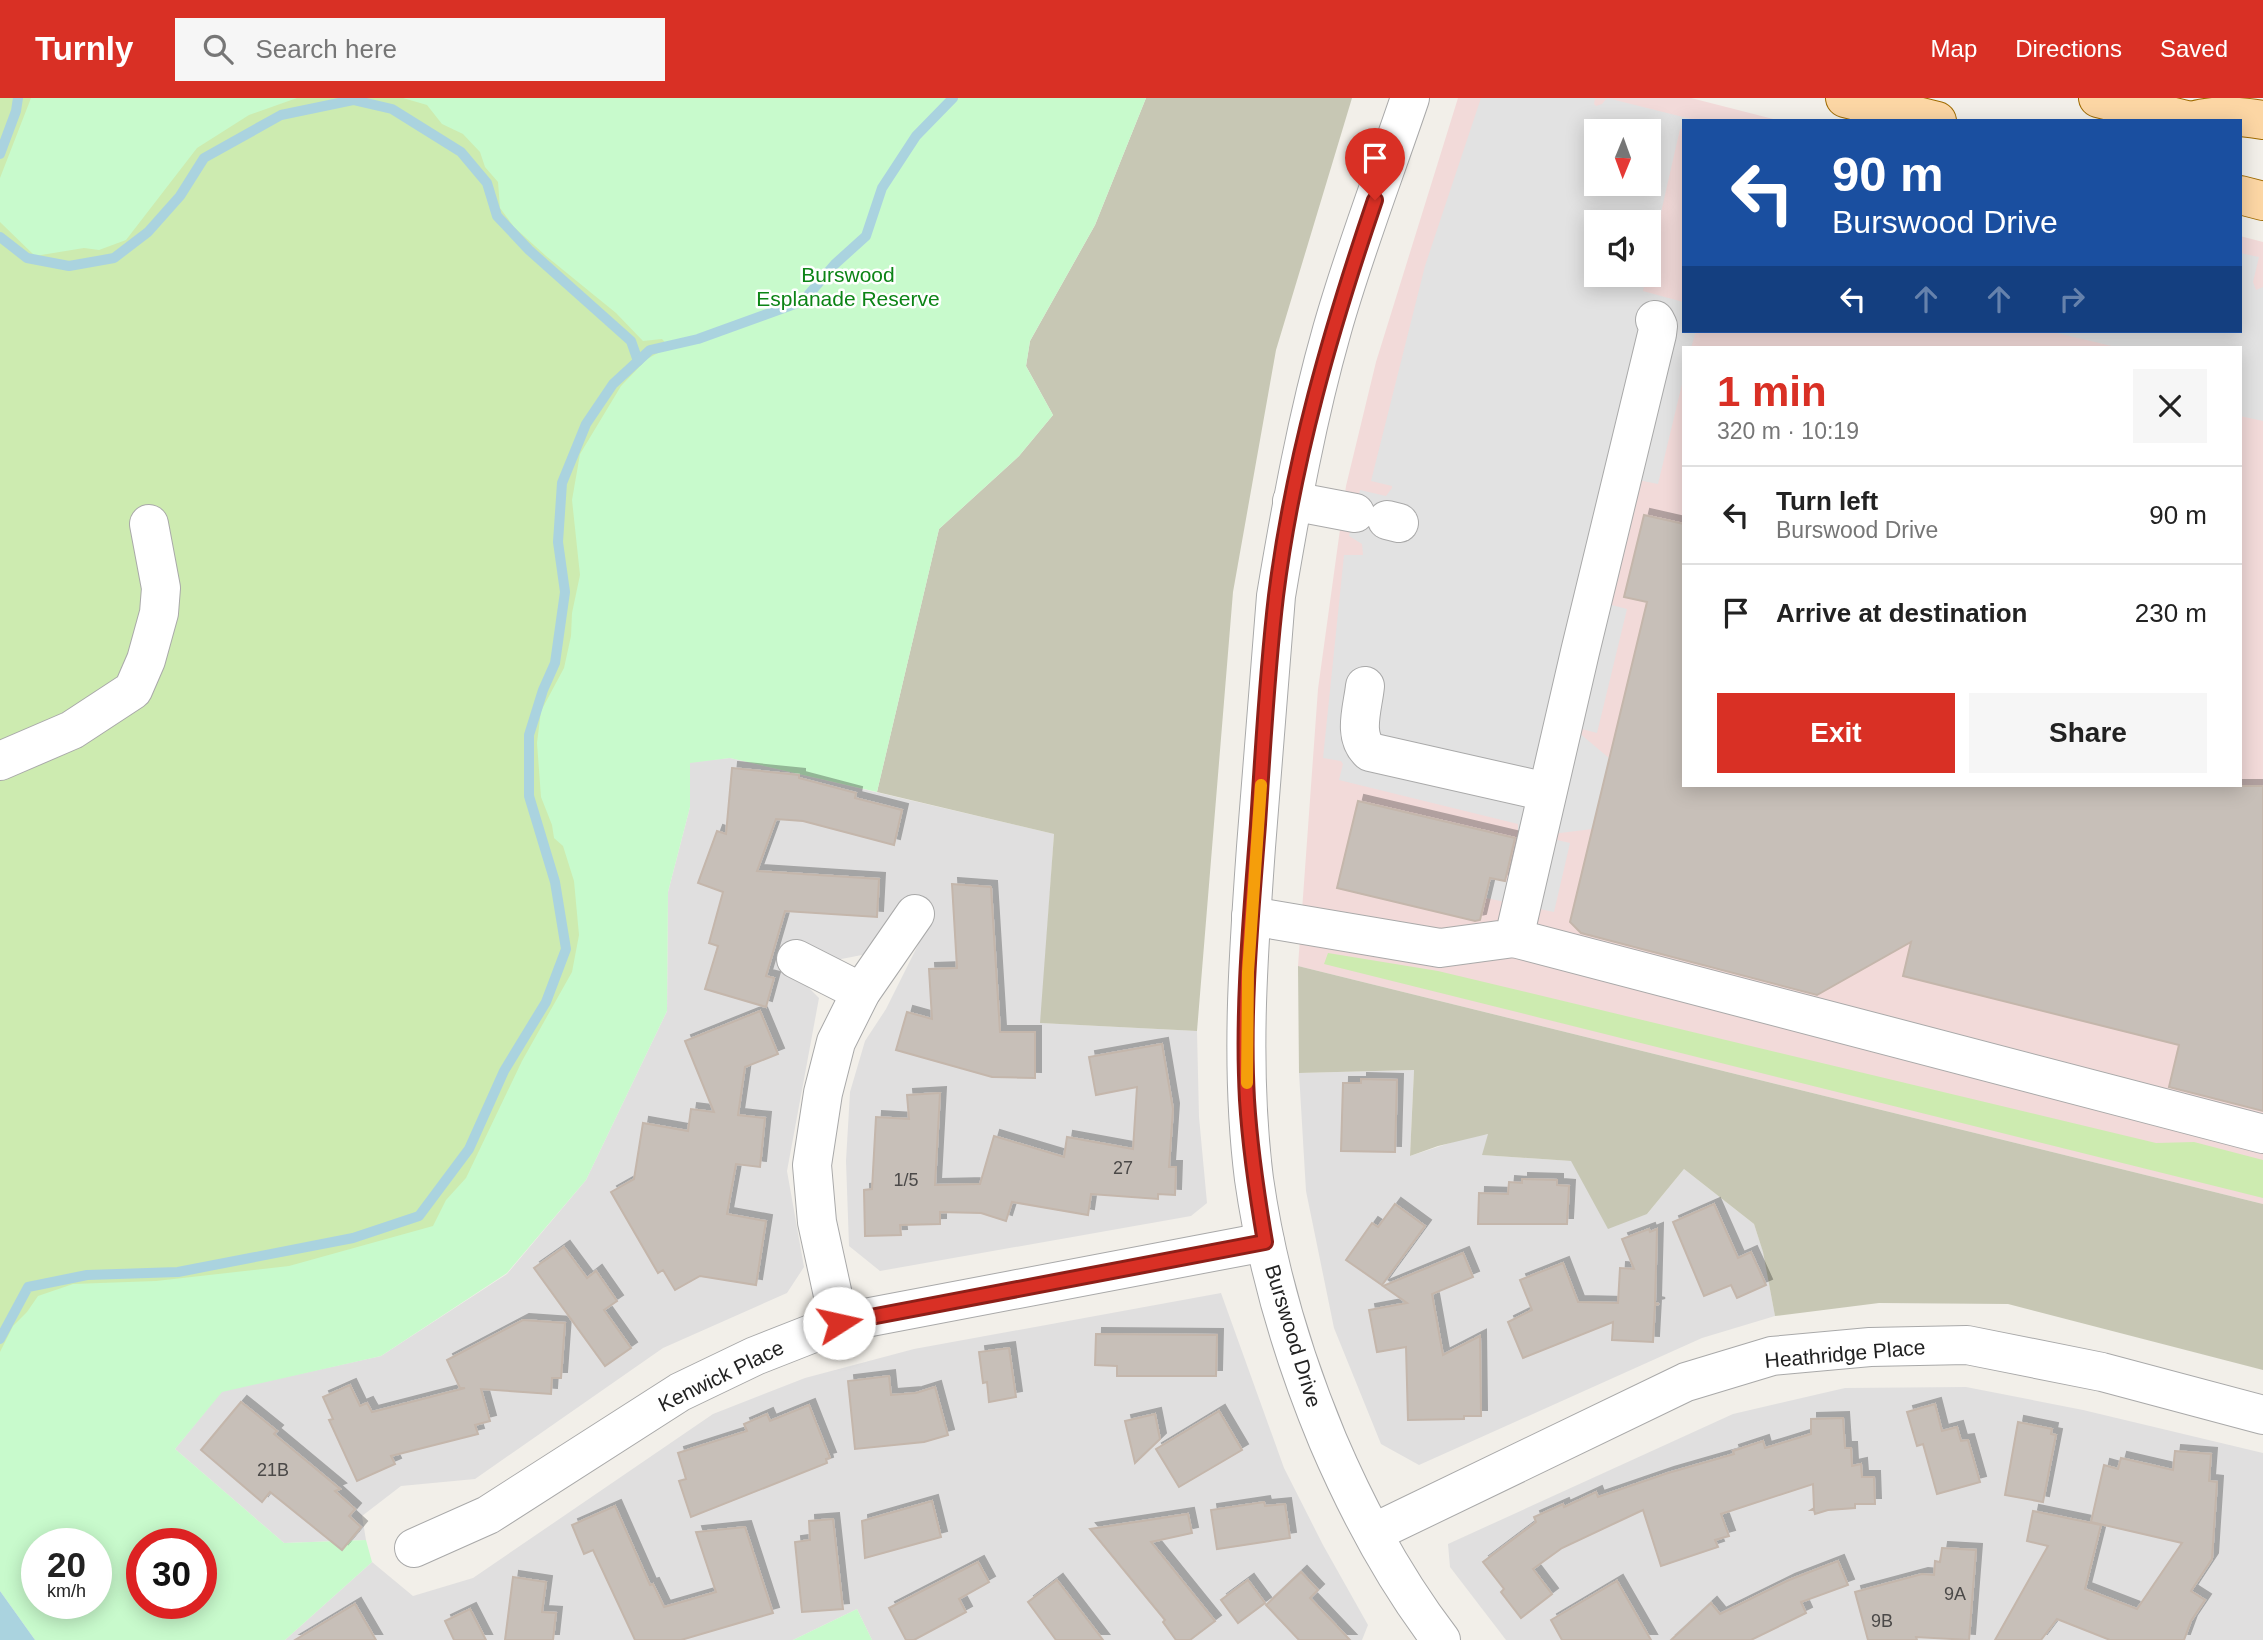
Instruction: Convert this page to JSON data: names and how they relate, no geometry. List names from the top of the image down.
{
  "streets": {
    "street": ["Burswood Drive", "Heathridge Place", "Kenwick Place"]
  },
  "crossings": [
    ["Burswood Drive", "Heathridge Place"],
    ["Burswood Drive", "Kenwick Place"]
  ],
  "parks": ["Burswood Esplanade Reserve"],
  "house_numbers": [
    "27",
    "1/5",
    "21B",
    "9A",
    "9B"
  ],
  "north": "bottom",
  "page": {
    "header": "Turnly",
    "search": "Search here",
    "nav": ["Map", "Directions", "Saved"],
    "turn": ["90 m", "Burswood Drive"],
    "heading": ["1 min", "320 m · 10:19"],
    "list": [
      {
        "name": "Turn left",
        "note": "Burswood Drive",
        "value": "90 m"
      },
      {
        "name": "Arrive at destination",
        "value": "230 m"
      }
    ],
    "buttons": ["Exit", "Share"],
    "speed": "20 km/h",
    "limit": "30"
  }
}
